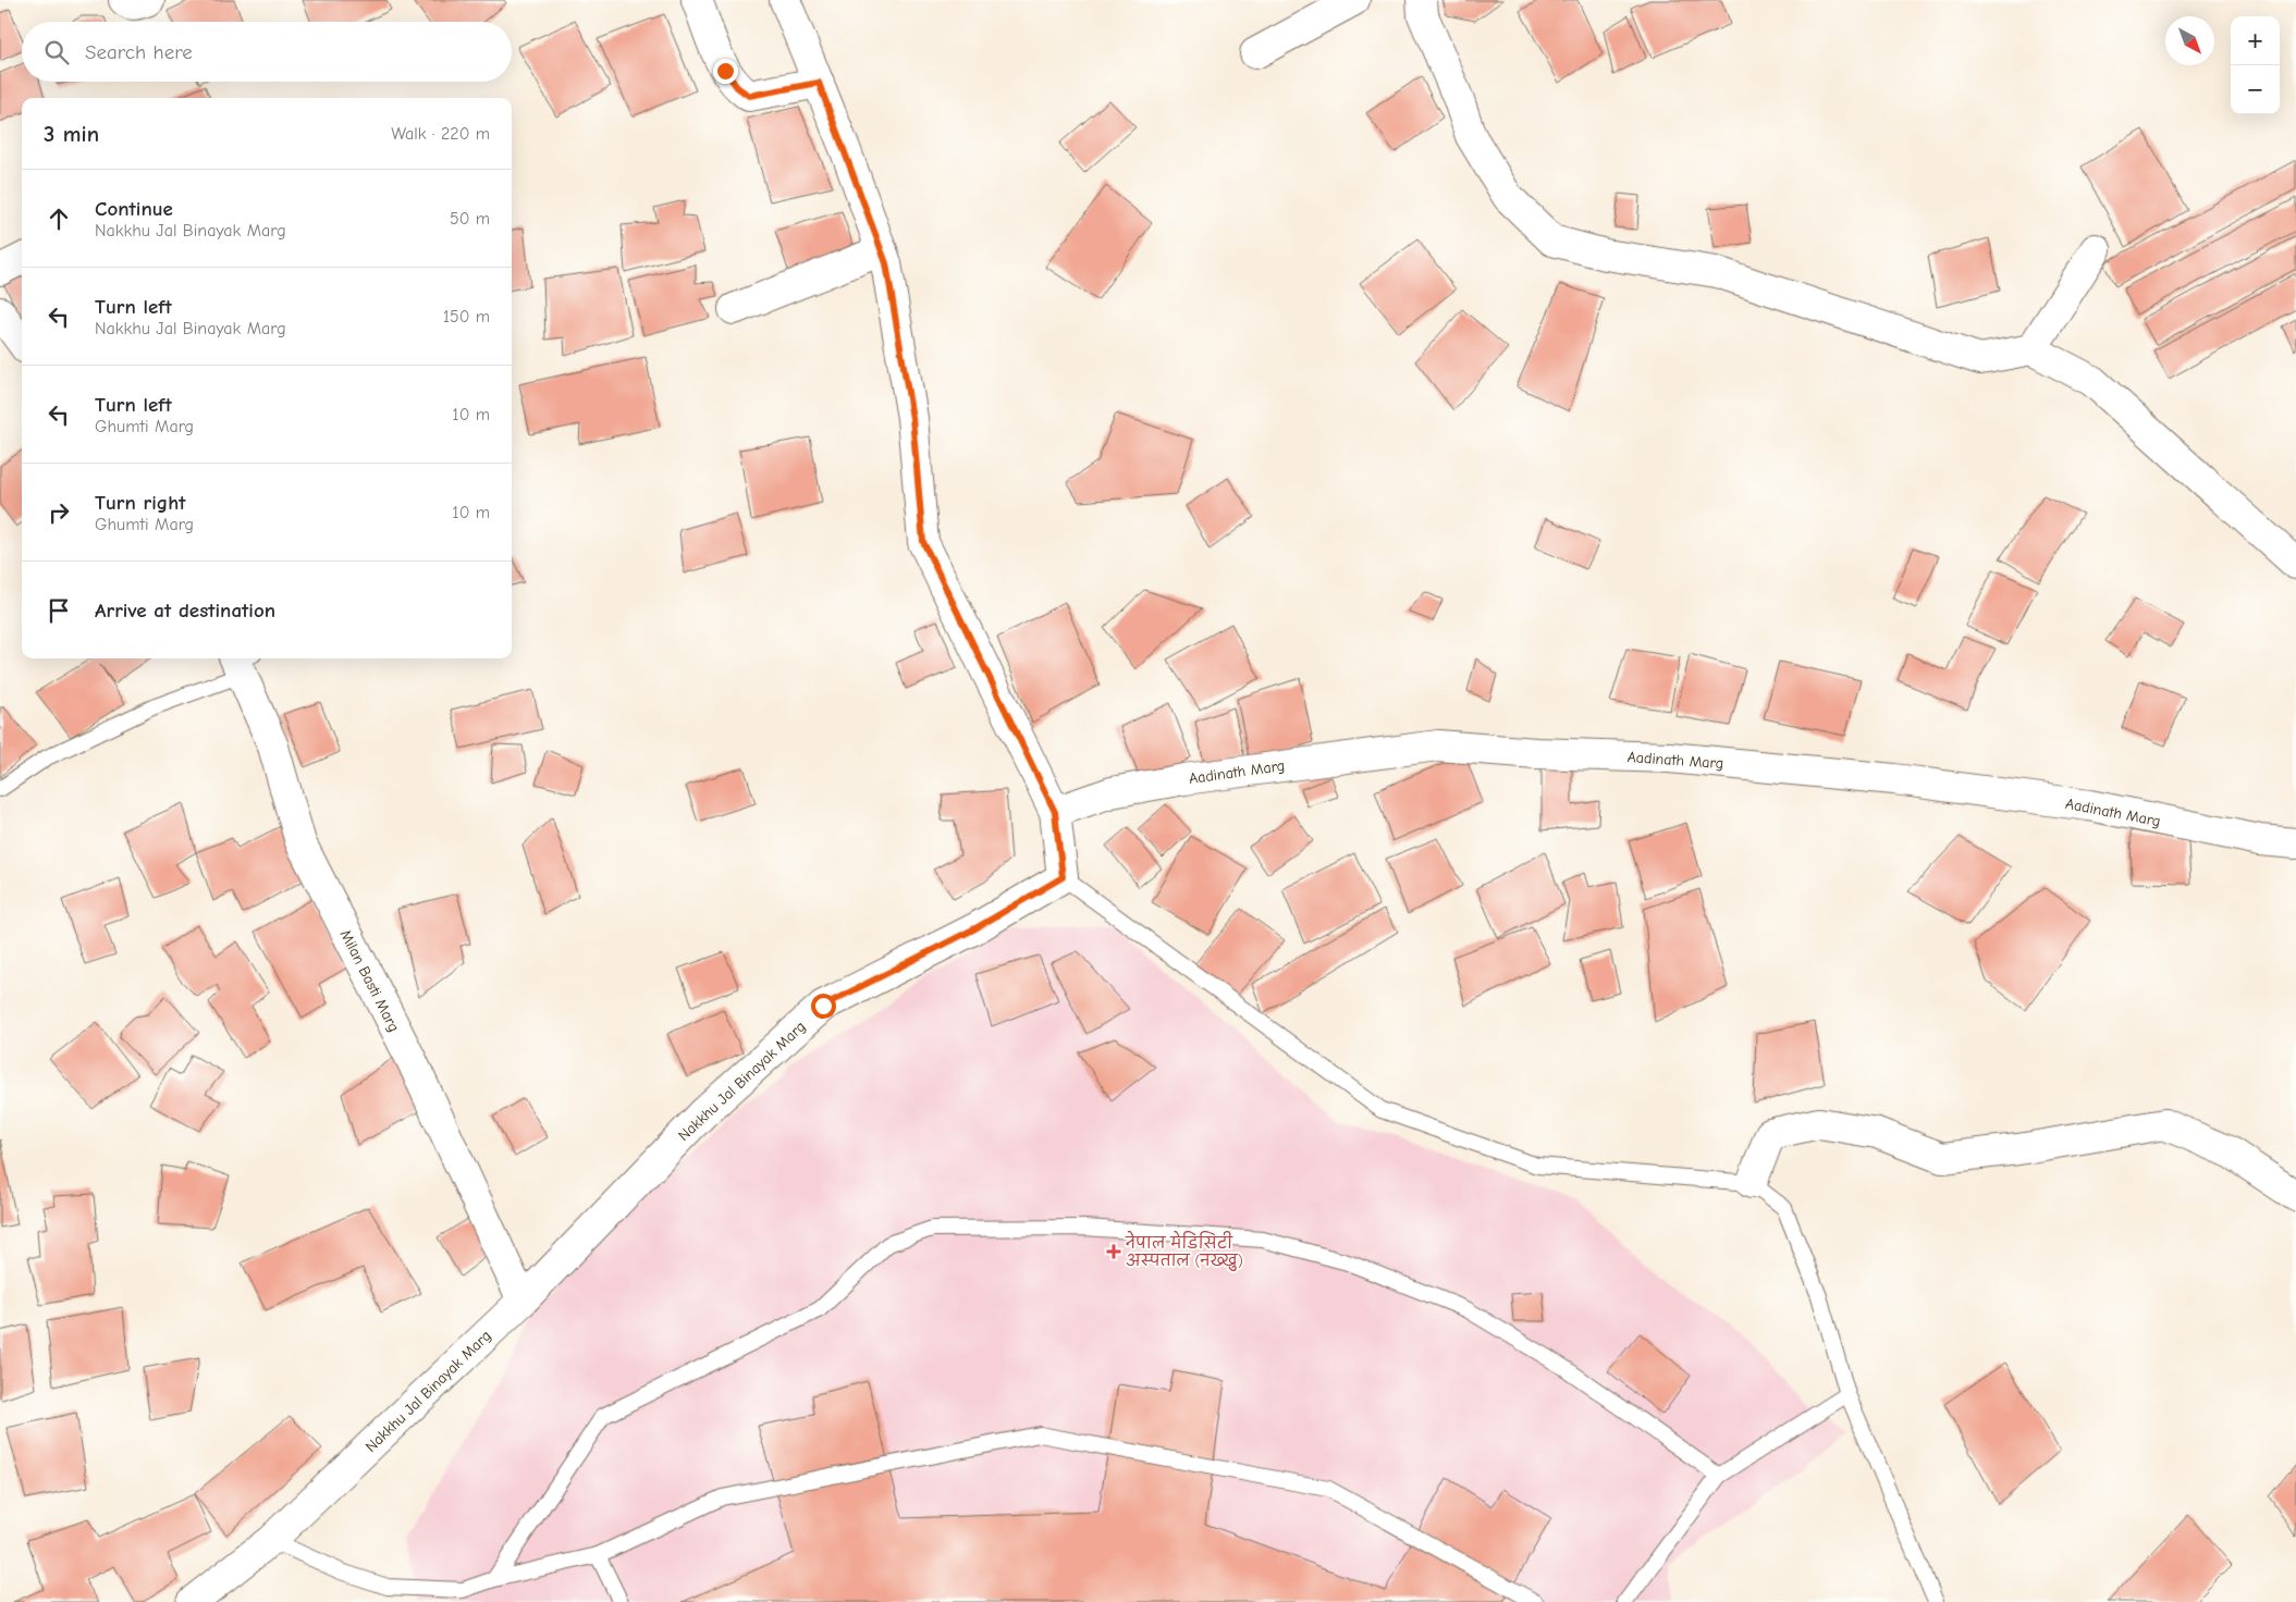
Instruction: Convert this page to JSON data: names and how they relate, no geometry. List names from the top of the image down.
{
  "streets": {
    "street": ["Aadinath Marg", "Milan Basti Marg", "Nakkhu Jal Binayak Marg"]
  },
  "crossings": [
    ["Milan Basti Marg", "Nakkhu Jal Binayak Marg"]
  ],
  "places": {
    "health": ["नेपाल मेडिसिटी अस्पताल (नख्खु)"]
  },
  "north": "bottom right",
  "page": {
    "map_buttons": ["+", "−"],
    "search": "Search here",
    "heading": ["3 min", "Walk · 220 m"],
    "list": [
      ["Continue", "Nakkhu Jal Binayak Marg", "50 m"],
      ["Turn left", "Nakkhu Jal Binayak Marg", "150 m"],
      ["Turn left", "Ghumti Marg", "10 m"],
      ["Turn right", "Ghumti Marg", "10 m"],
      "Arrive at destination"
    ]
  }
}
